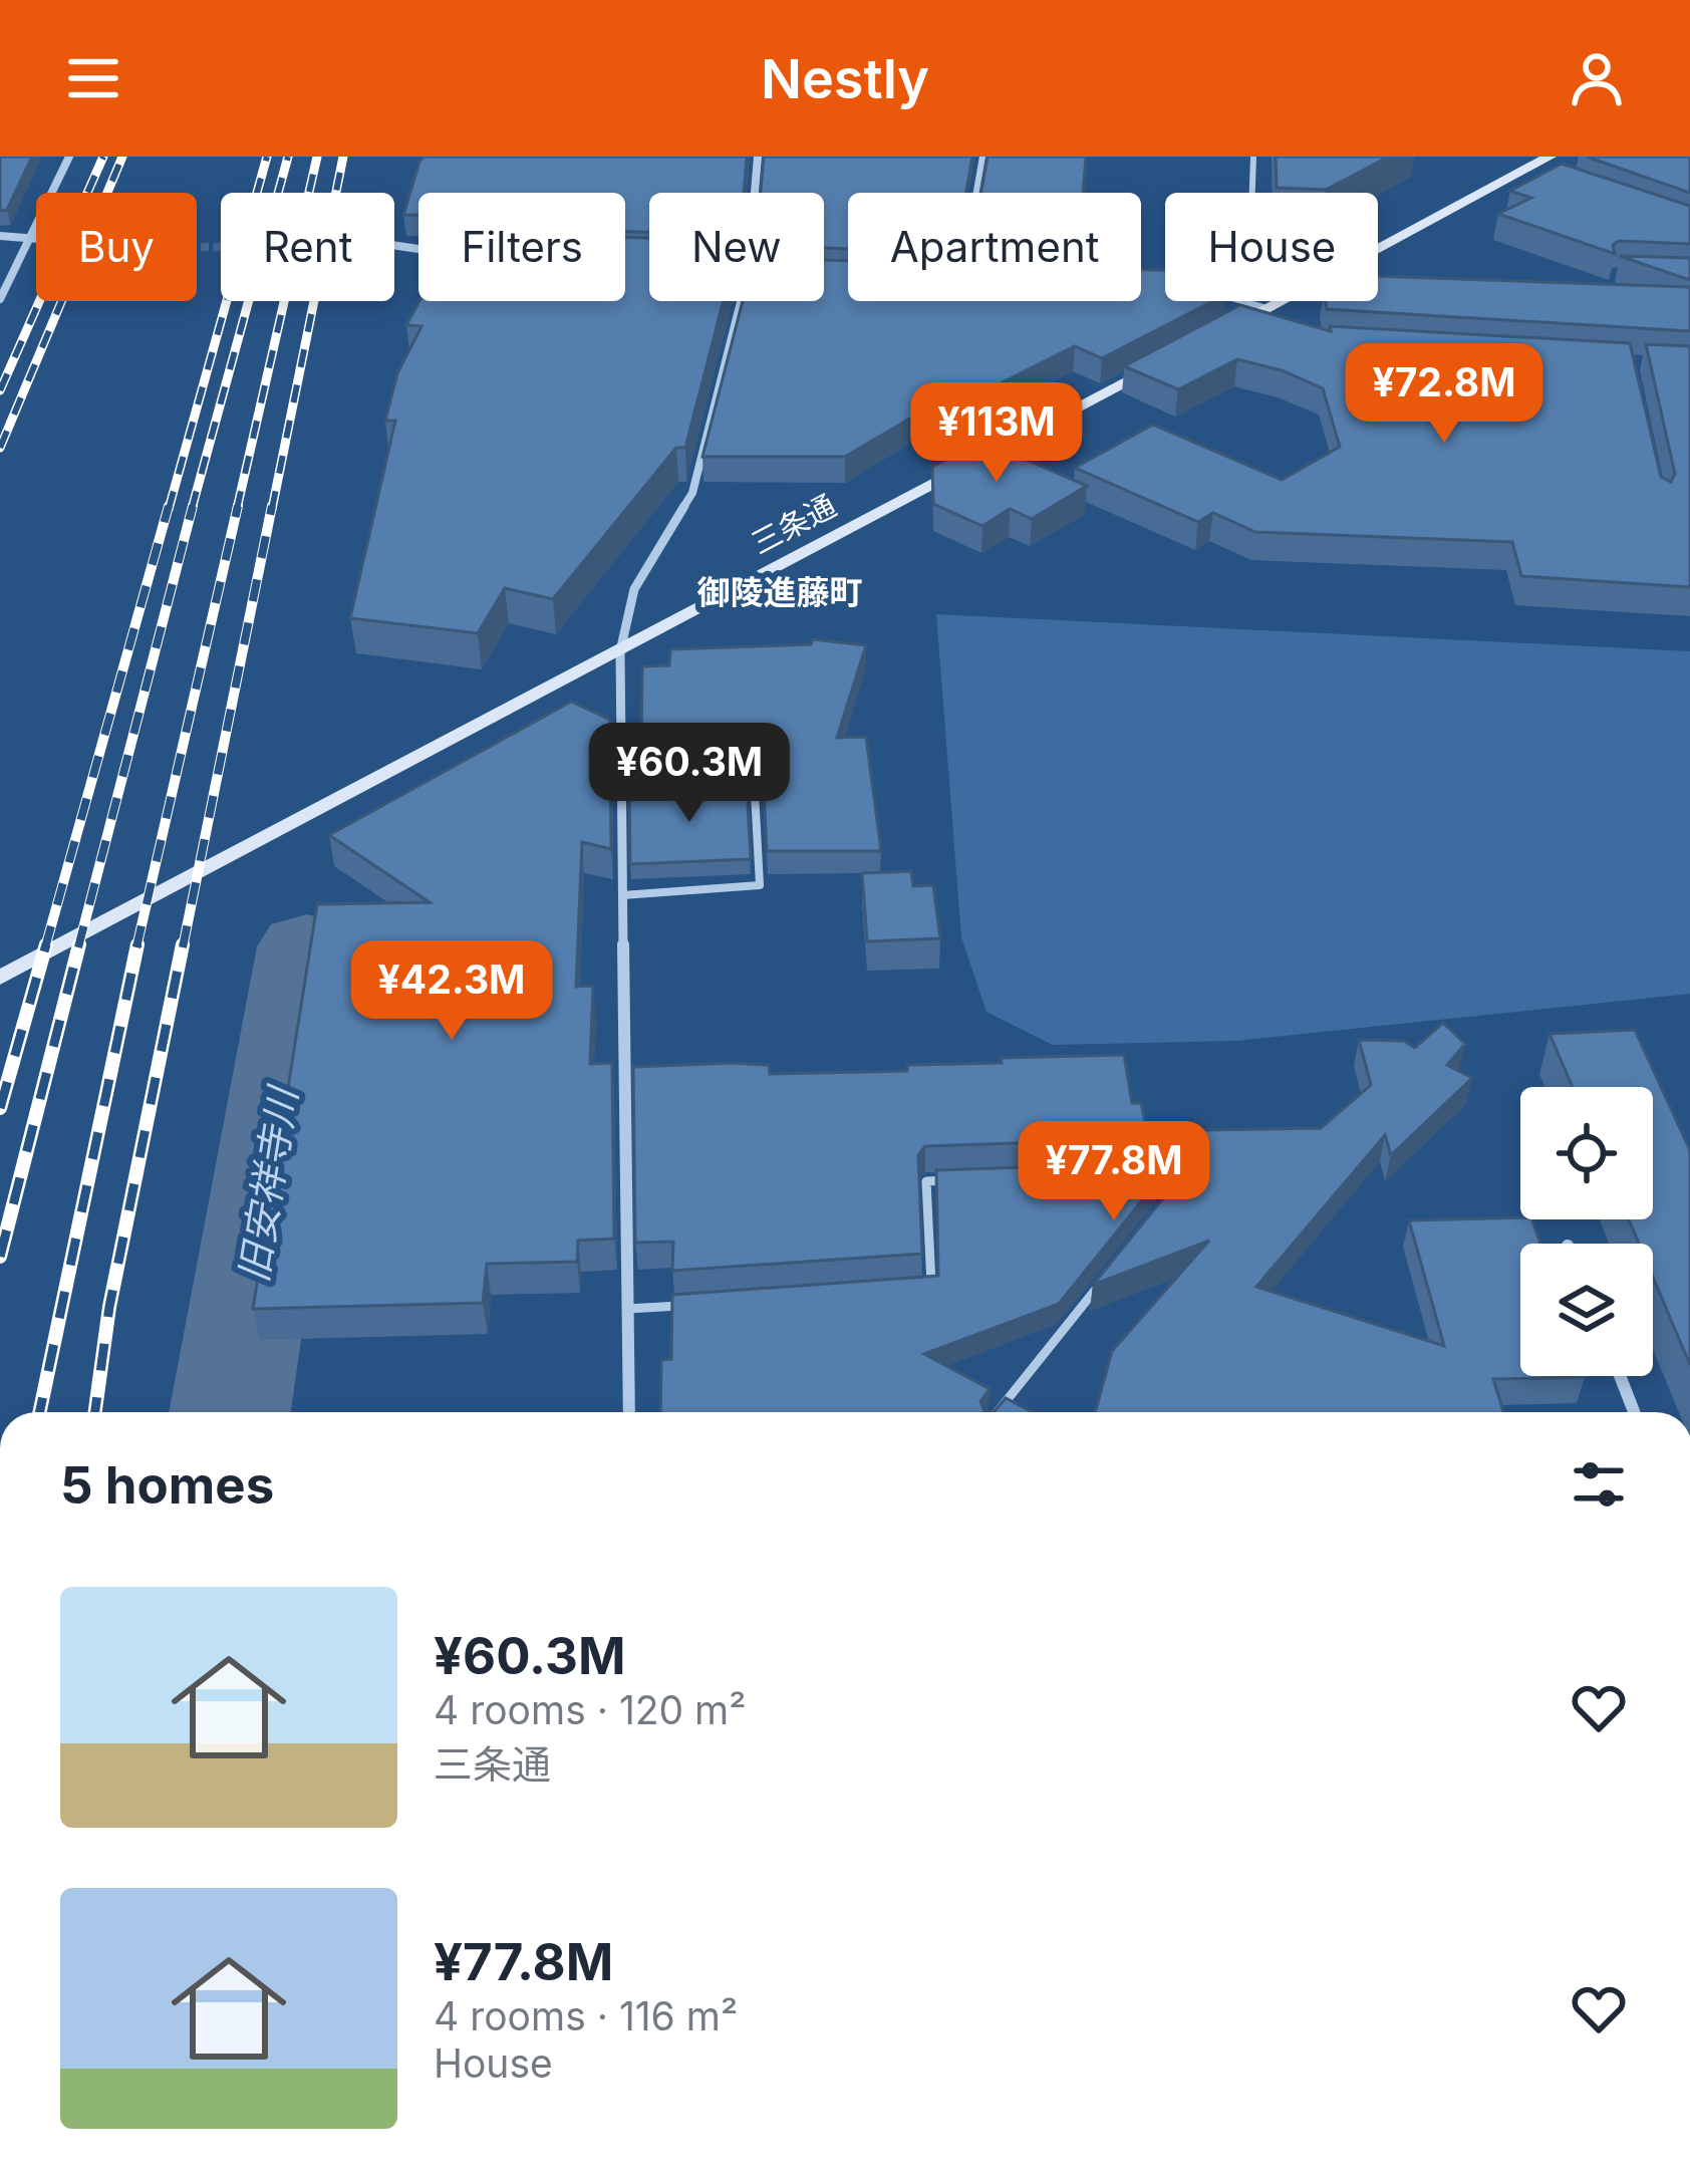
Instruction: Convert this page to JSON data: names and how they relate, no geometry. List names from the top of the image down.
{
  "streets": {
    "main road": ["三条通"]
  },
  "districts": ["御陵進藤町"],
  "water": ["旧安祥寺川"],
  "page": {
    "header": "Nestly",
    "chip": [
      "Buy",
      "Rent",
      "Filters",
      "New",
      "Apartment",
      "House"
    ],
    "price": [
      "¥72.8M",
      "¥113M",
      "¥60.3M",
      "¥42.3M",
      "¥77.8M"
    ],
    "heading": "5 homes",
    "list": [
      {
        "name": "¥60.3M",
        "note": "4 rooms · 120 m² · 三条通"
      },
      {
        "name": "¥77.8M",
        "note": "4 rooms · 116 m² · House"
      }
    ]
  }
}
